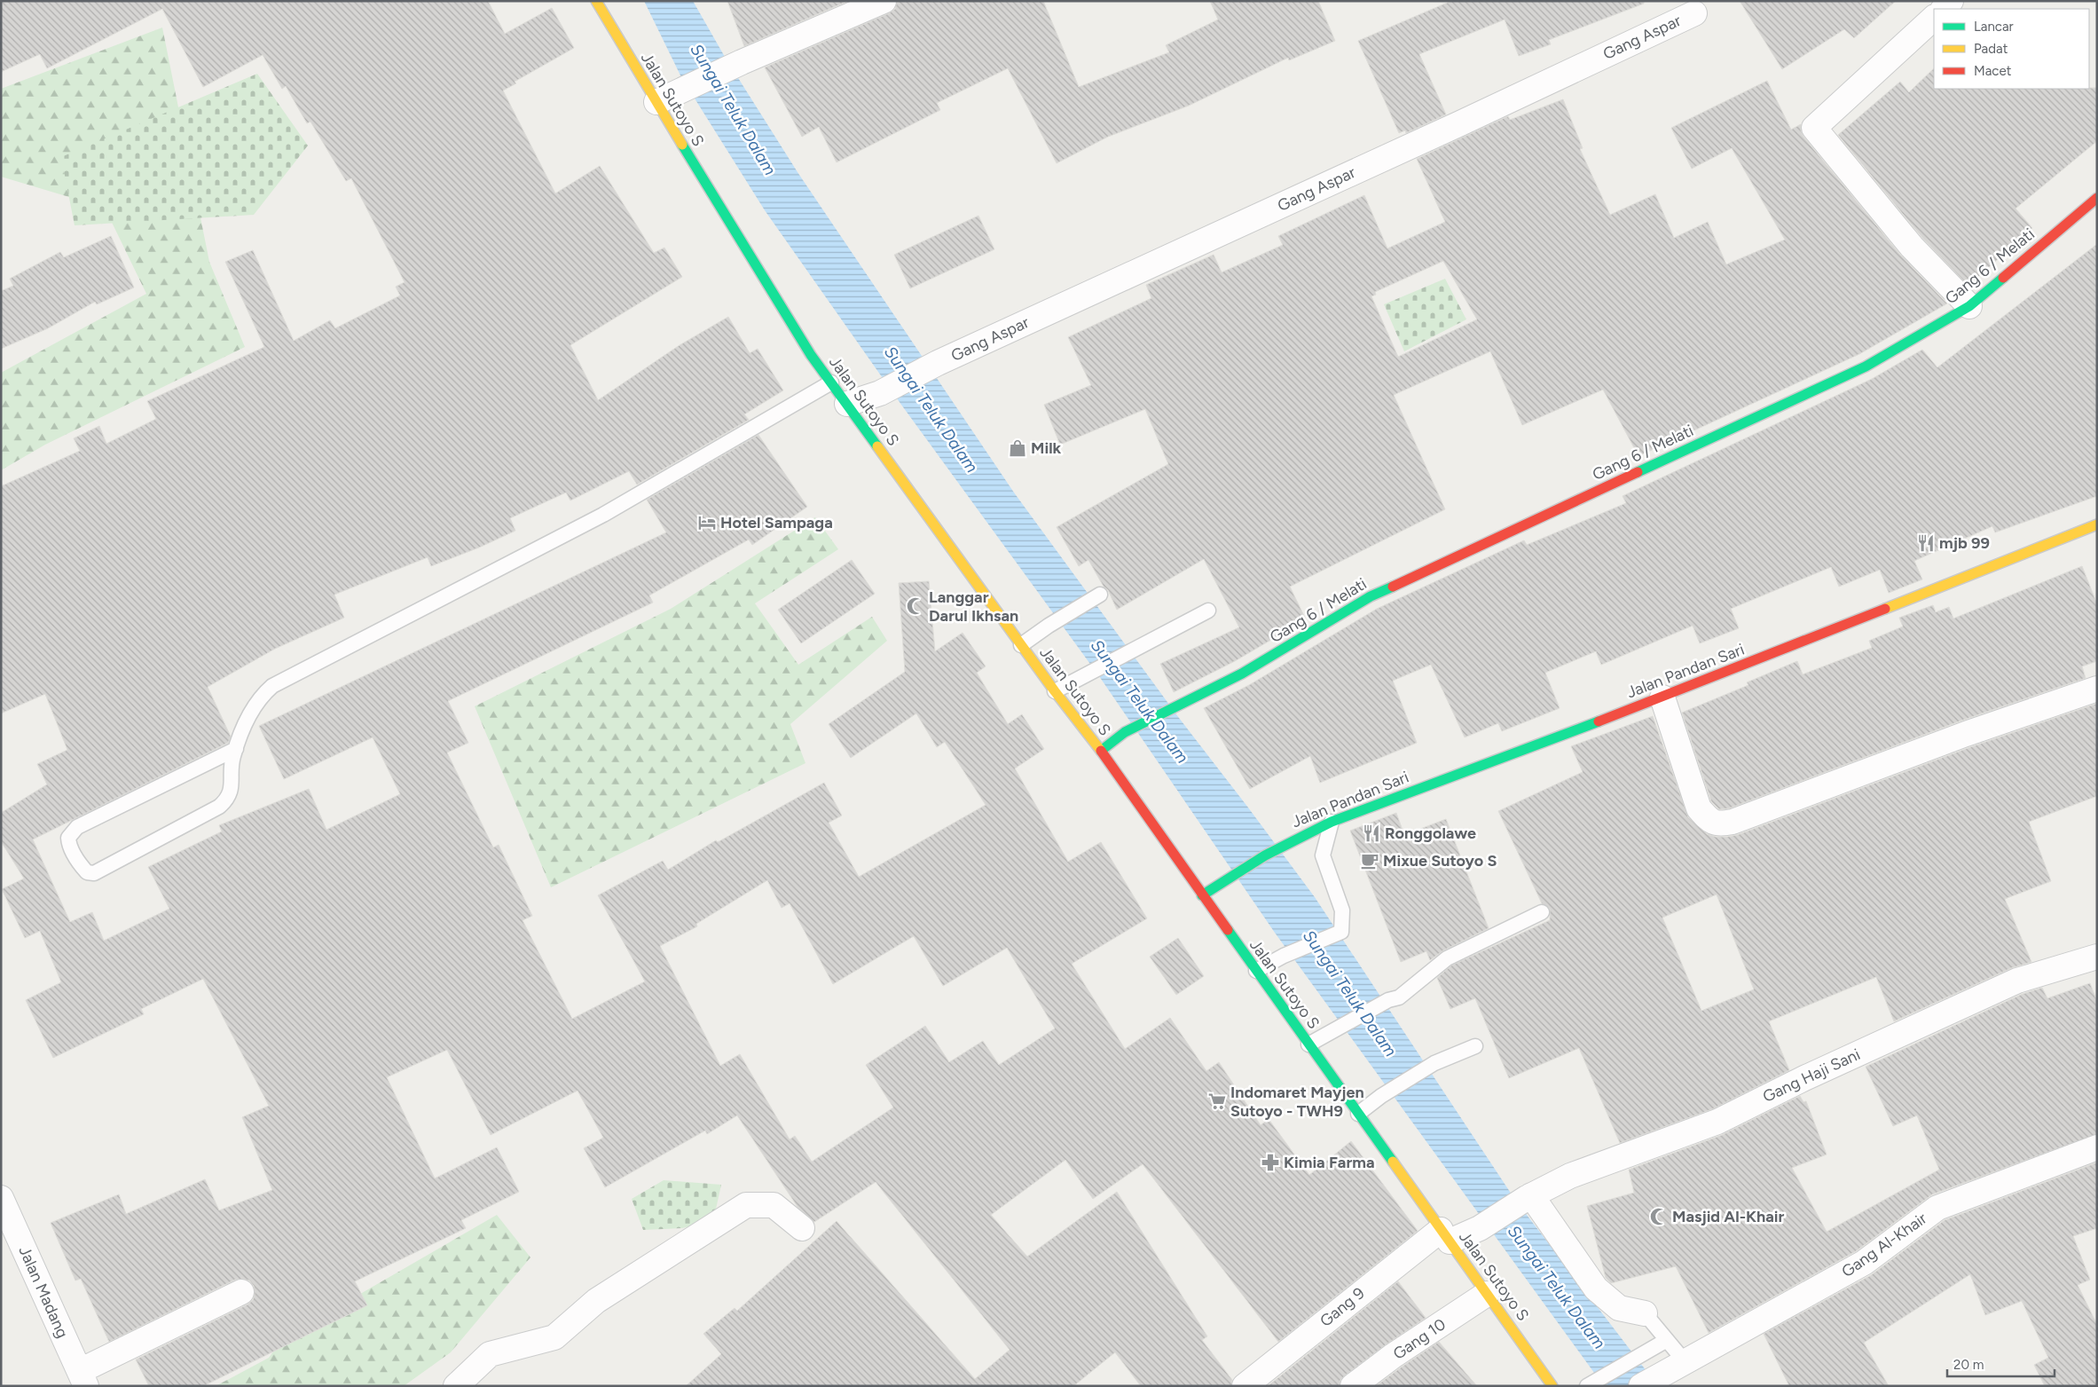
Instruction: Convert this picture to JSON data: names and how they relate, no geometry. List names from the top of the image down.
{
  "streets": {
    "main road": ["Jalan Sutoyo S", "Gang 6 / Melati", "Jalan Pandan Sari"],
    "street": [
      "Gang Aspar",
      "Gang Haji Sani",
      "Gang Al-Khair",
      "Jalan Madang",
      "Gang 9",
      "Gang 10"
    ]
  },
  "crossings": [
    ["Gang Aspar", "Jalan Sutoyo S"],
    ["Jalan Sutoyo S", "Gang 6 / Melati"],
    ["Jalan Sutoyo S", "Jalan Pandan Sari"],
    ["Jalan Sutoyo S", "Gang 9"],
    ["Jalan Sutoyo S", "Gang 10"],
    ["Gang Haji Sani", "Gang 9"]
  ],
  "water": ["Sungai Teluk Dalam"],
  "places": {
    "shop": ["Milk"],
    "hotel": ["Hotel Sampaga"],
    "restaurant": ["mjb 99", "Ronggolawe"],
    "mosque": ["Langgar Darul Ikhsan", "Masjid Al-Khair"],
    "cafe": ["Mixue Sutoyo S"],
    "supermarket": ["Indomaret Mayjen Sutoyo - TWH9"],
    "pharmacy": ["Kimia Farma"]
  },
  "legend": ["Lancar", "Padat", "Macet"],
  "scale_bar": "20 m"
}
